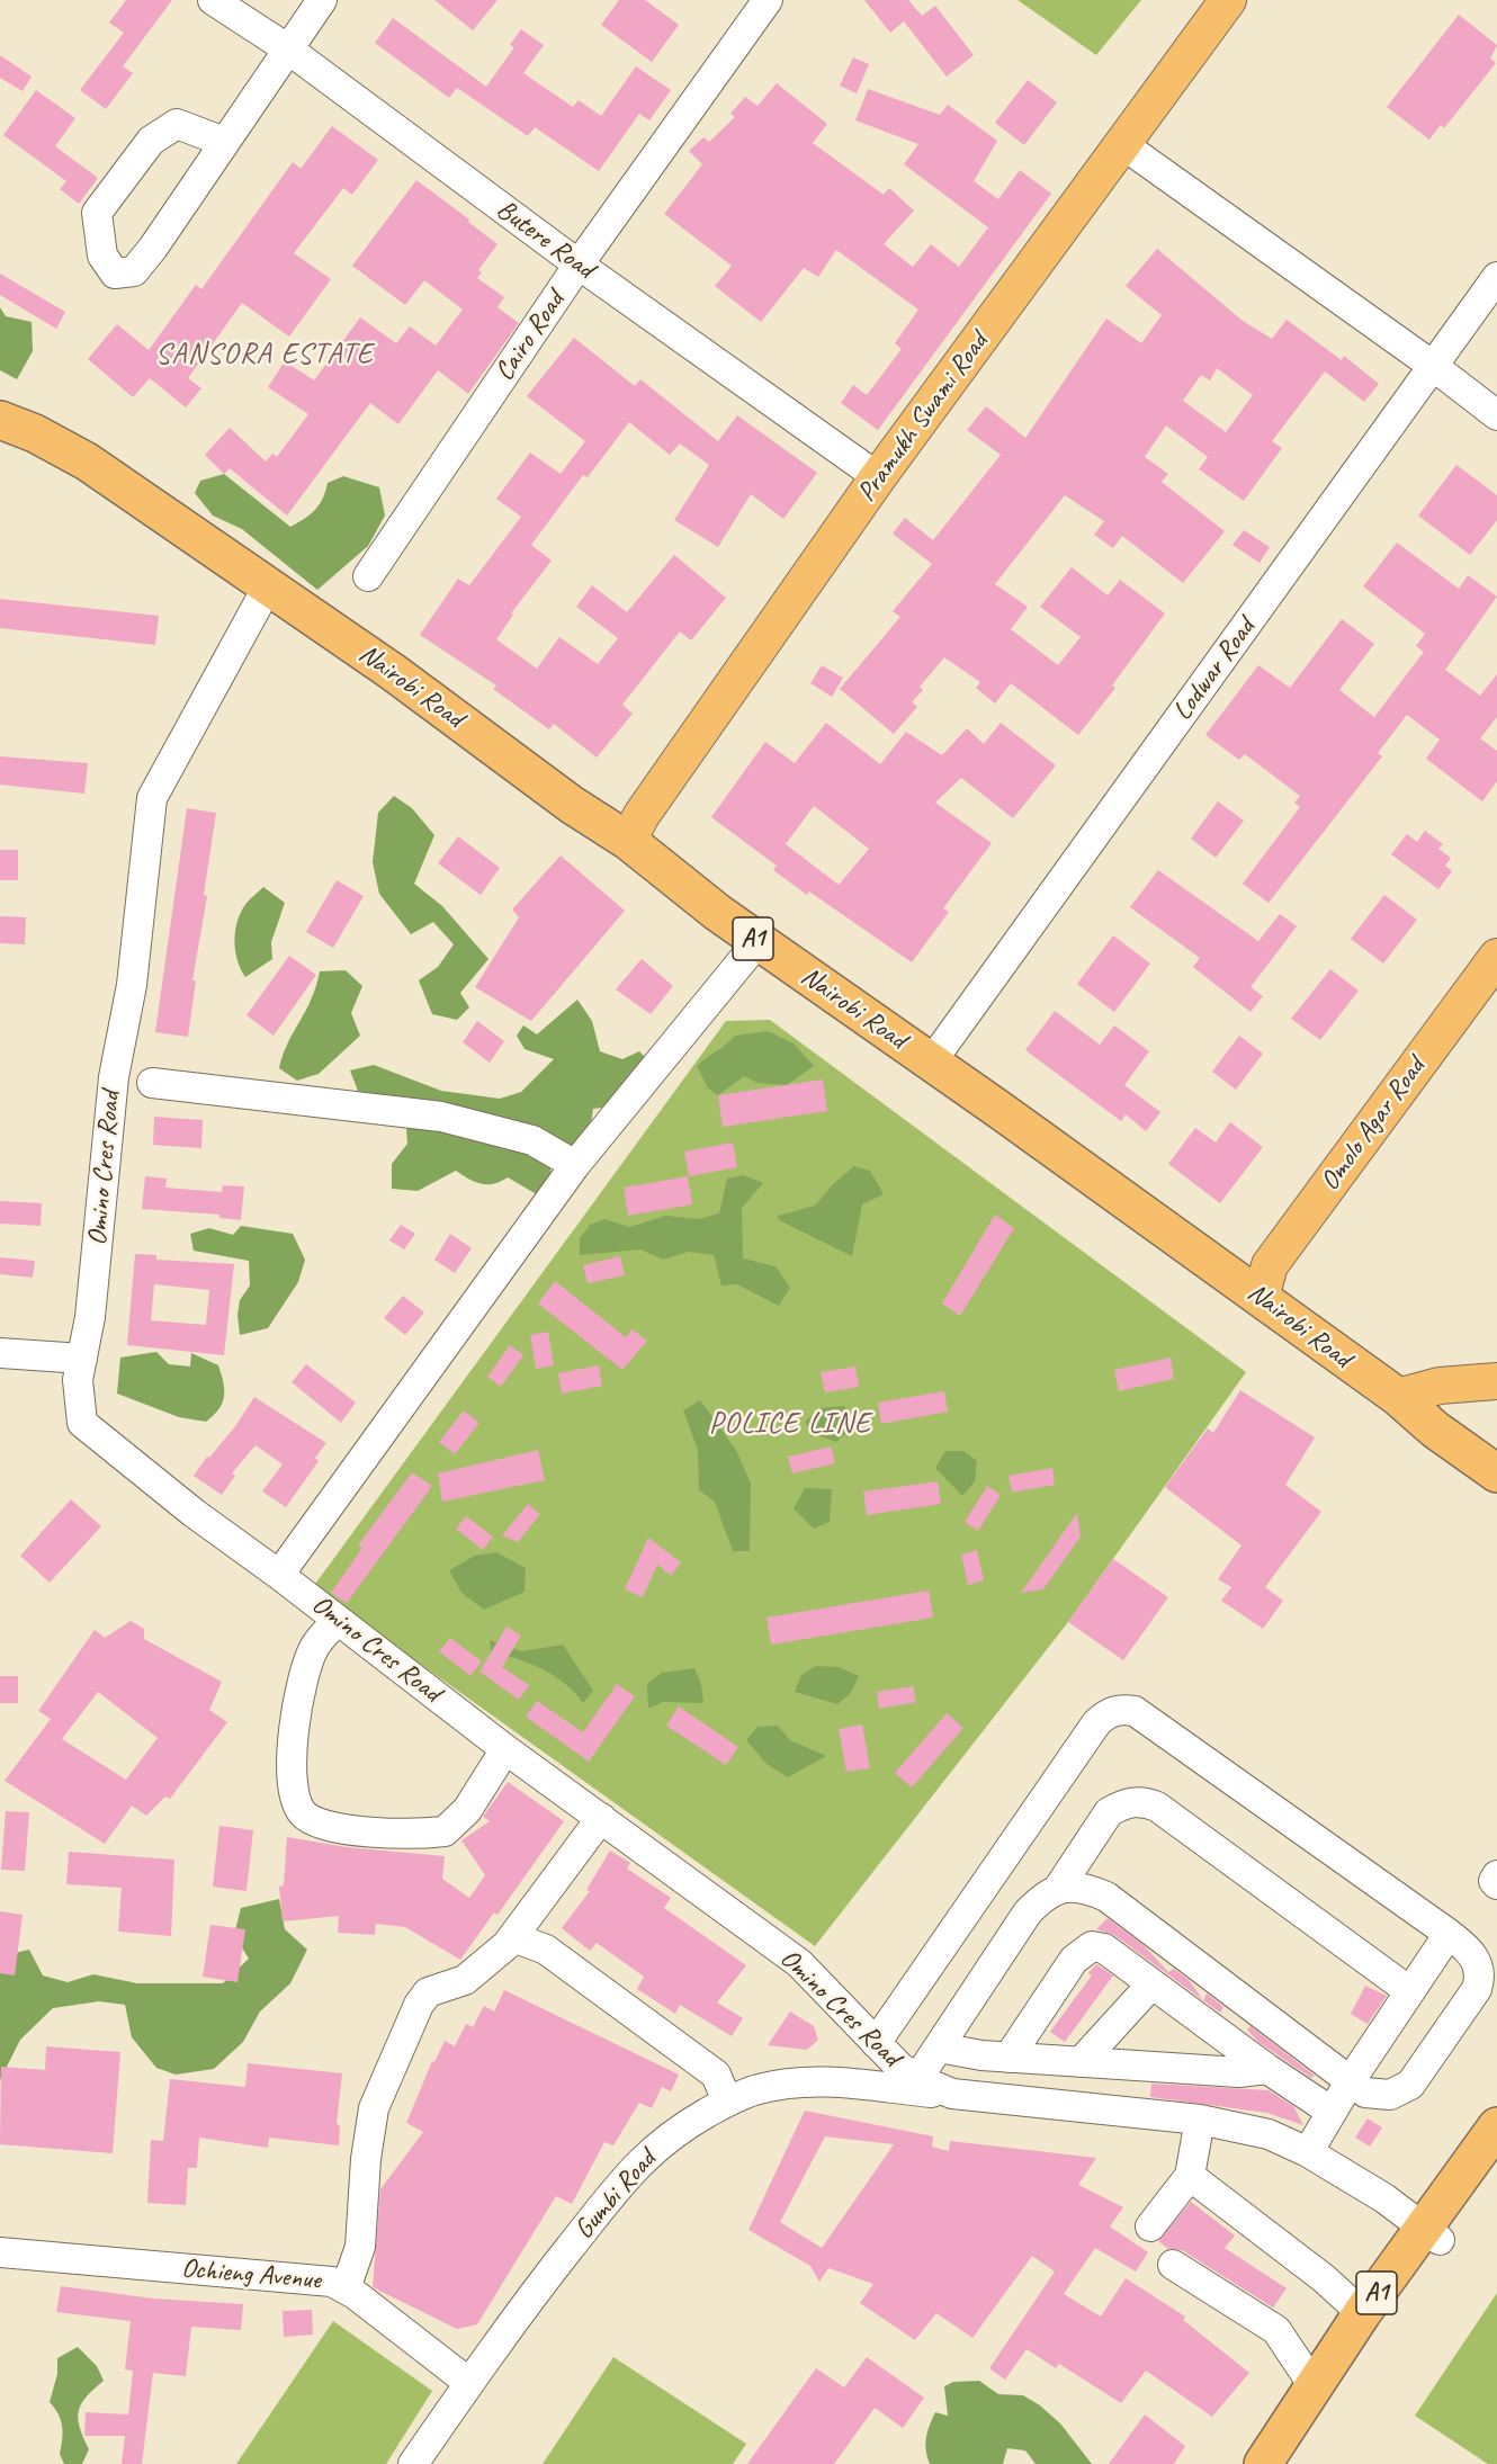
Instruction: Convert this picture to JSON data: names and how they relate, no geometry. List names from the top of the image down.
{
  "streets": {
    "highway": ["Nairobi Road", "A1"],
    "main road": ["Pramukh Swami Road", "Omolo Agar Road"],
    "street": [
      "Butere Road",
      "Cairo Road",
      "Lodwar Road",
      "Omino Cres Road",
      "Gumbi Road",
      "Ochieng Avenue"
    ]
  },
  "crossings": [
    ["Butere Road", "Cairo Road"],
    ["Butere Road", "Pramukh Swami Road"],
    ["Pramukh Swami Road", "Nairobi Road"],
    ["Lodwar Road", "Nairobi Road"],
    ["Nairobi Road", "Omolo Agar Road"],
    ["Nairobi Road", "Omino Cres Road"],
    ["A1", "Omino Cres Road"],
    ["Omino Cres Road", "Gumbi Road"],
    ["Gumbi Road", "Ochieng Avenue"]
  ],
  "districts": ["SANSORA ESTATE", "POLICE LINE"]
}
